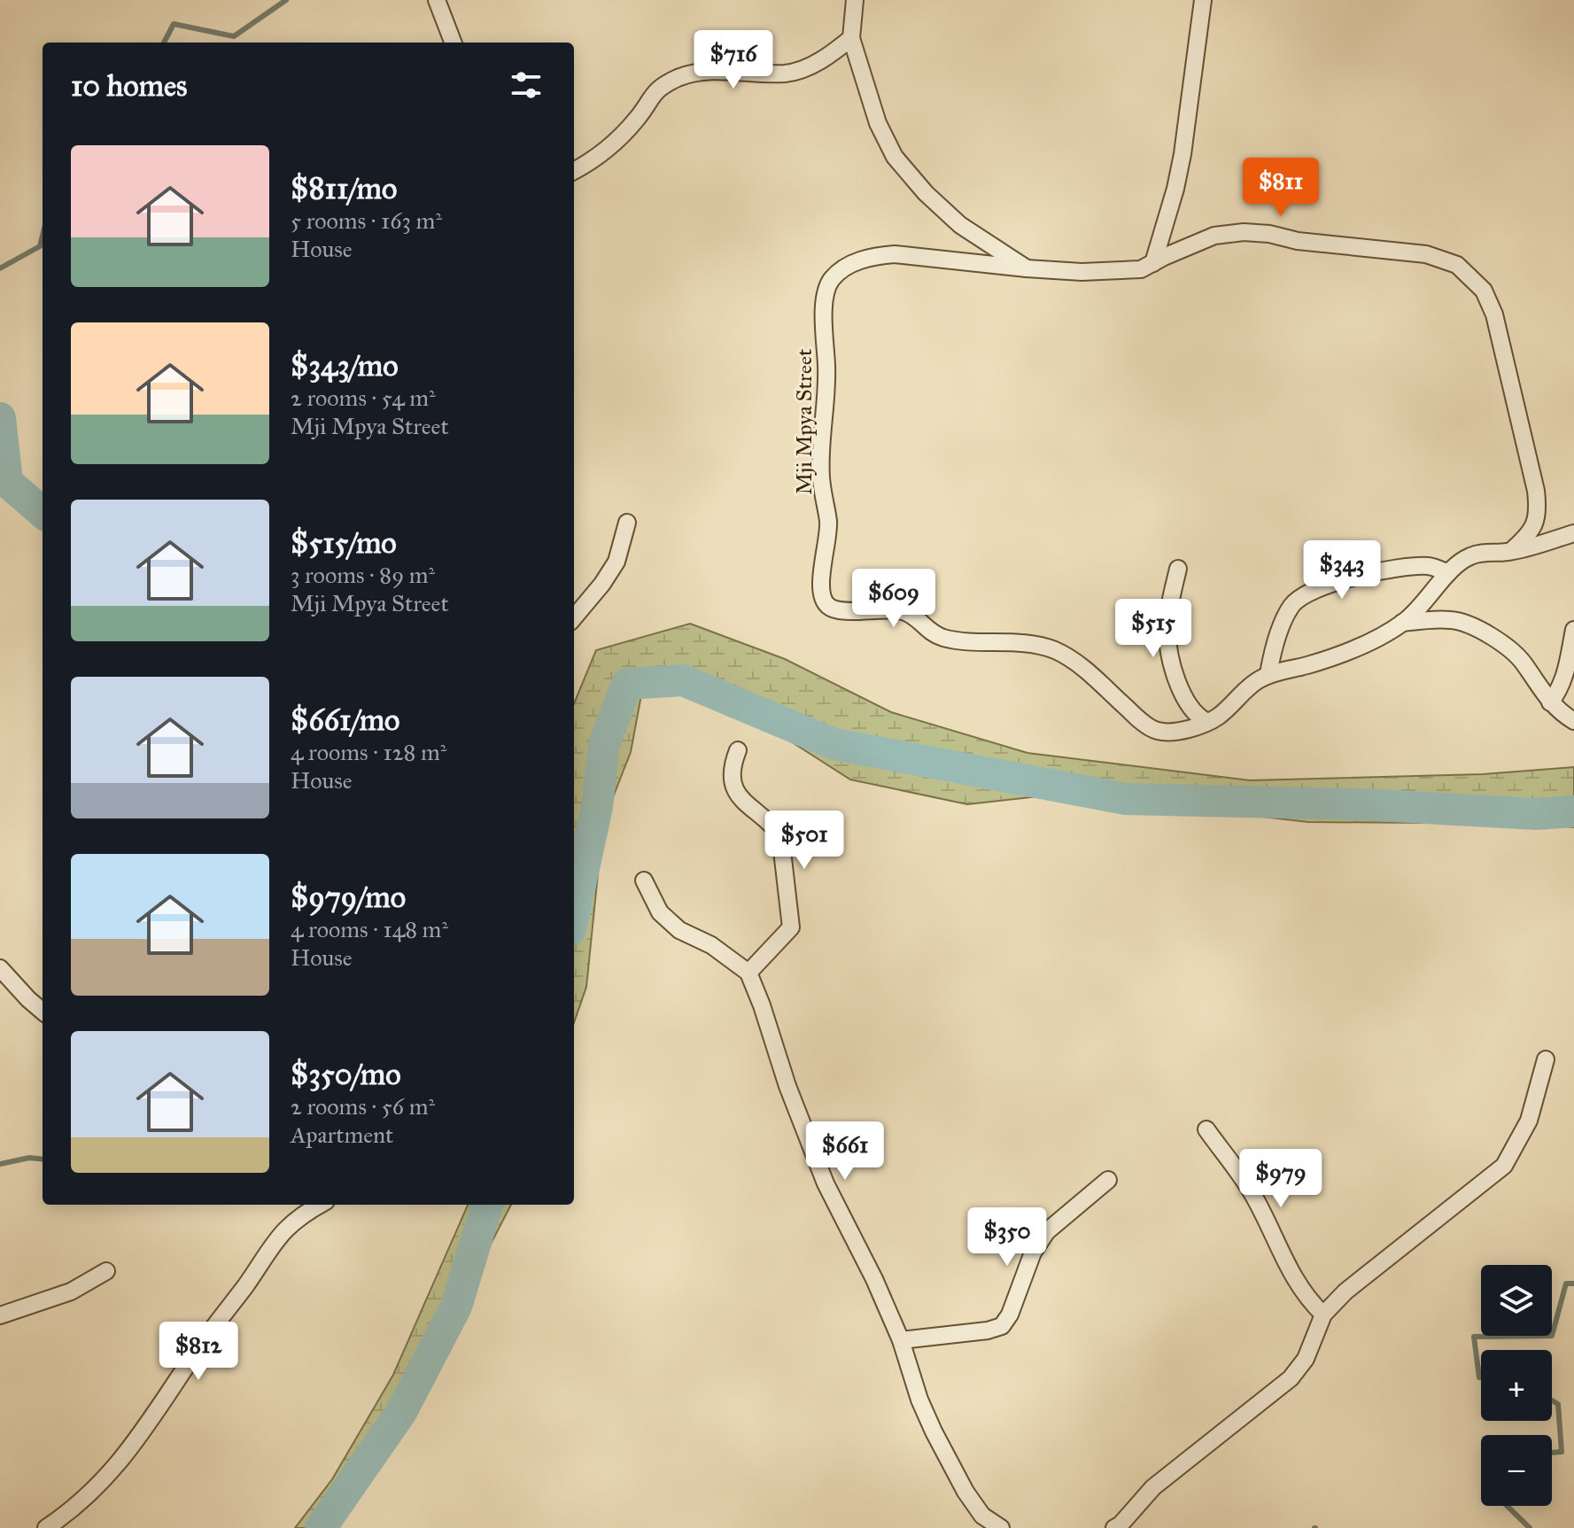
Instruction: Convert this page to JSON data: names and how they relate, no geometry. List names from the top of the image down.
{
  "streets": {
    "street": ["Mji Mpya Street"]
  },
  "page": {
    "price": [
      "$716",
      "$811",
      "$343",
      "$609",
      "$515",
      "$501",
      "$661",
      "$979",
      "$350",
      "$812"
    ],
    "heading": "10 homes",
    "list": [
      {
        "name": "$811/mo",
        "note": "5 rooms · 163 m² · House"
      },
      {
        "name": "$343/mo",
        "note": "2 rooms · 54 m² · Mji Mpya Street"
      },
      {
        "name": "$515/mo",
        "note": "3 rooms · 89 m² · Mji Mpya Street"
      },
      {
        "name": "$661/mo",
        "note": "4 rooms · 128 m² · House"
      },
      {
        "name": "$979/mo",
        "note": "4 rooms · 148 m² · House"
      },
      {
        "name": "$350/mo",
        "note": "2 rooms · 56 m² · Apartment"
      }
    ],
    "map_buttons": ["+", "−"]
  }
}
